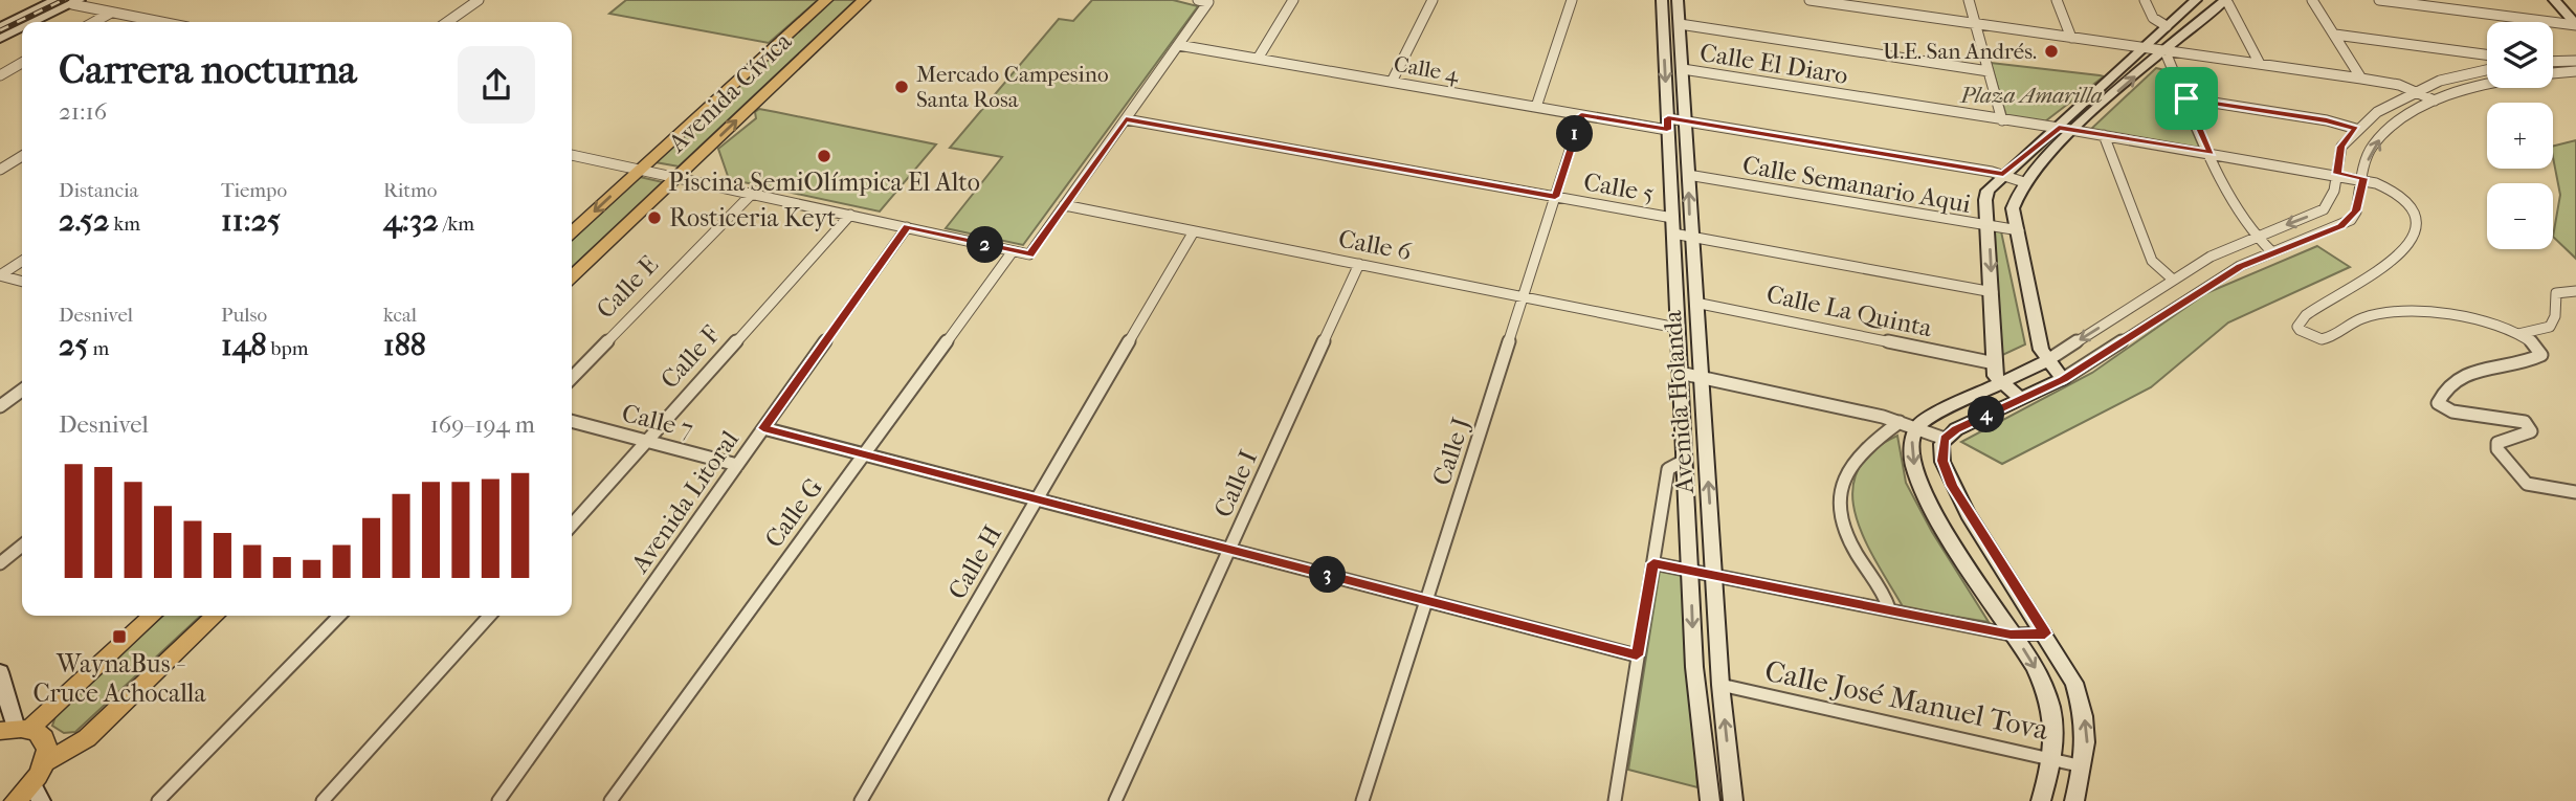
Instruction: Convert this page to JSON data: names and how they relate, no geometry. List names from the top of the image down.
{
  "streets": {
    "main road": ["Avenida Cívica"],
    "street": [
      "Calle El Diaro",
      "Calle 4",
      "Calle Semanario Aqui",
      "Calle 5",
      "Calle 6",
      "Calle E",
      "Calle La Quinta",
      "Calle F",
      "Avenida Holanda",
      "Calle 7",
      "Calle J",
      "Calle I",
      "Avenida Litoral",
      "Calle G",
      "Calle H",
      "Calle José Manuel Tova"
    ]
  },
  "crossings": [
    ["Calle El Diaro", "Avenida Holanda"],
    ["Calle 4", "Avenida Holanda"],
    ["Calle 4", "Calle J"],
    ["Calle Semanario Aqui", "Avenida Holanda"],
    ["Calle 5", "Avenida Holanda"],
    ["Calle 5", "Calle J"],
    ["Calle 6", "Avenida Holanda"],
    ["Calle 6", "Calle J"],
    ["Calle 6", "Calle I"],
    ["Calle 6", "Calle H"],
    ["Calle La Quinta", "Avenida Holanda"],
    ["Calle F", "Calle 7"],
    ["Avenida Holanda", "Calle José Manuel Tova"],
    ["Calle 7", "Avenida Litoral"]
  ],
  "parks": ["Plaza Amarilla"],
  "places": {
    "other": [
      "U.E. San Andrés.",
      "Mercado Campesino Santa Rosa",
      "Piscina SemiOlímpica El Alto",
      "Rosticeria Keyt"
    ],
    "transit": ["WaynaBus - Cruce Achocalla"]
  },
  "page": {
    "map_buttons": ["+", "−"],
    "heading": ["Carrera nocturna", "21:16"],
    "pins": [
      "1",
      "2",
      "4",
      "3"
    ],
    "stats": [
      ["Distancia", "2.52 km"],
      ["Tiempo", "11:25"],
      ["Ritmo", "4:32 /km"],
      ["Desnivel", "25 m"],
      ["Pulso", "148 bpm"],
      ["kcal", "188"]
    ],
    "chart": ["Desnivel", "169–194 m"]
  }
}
